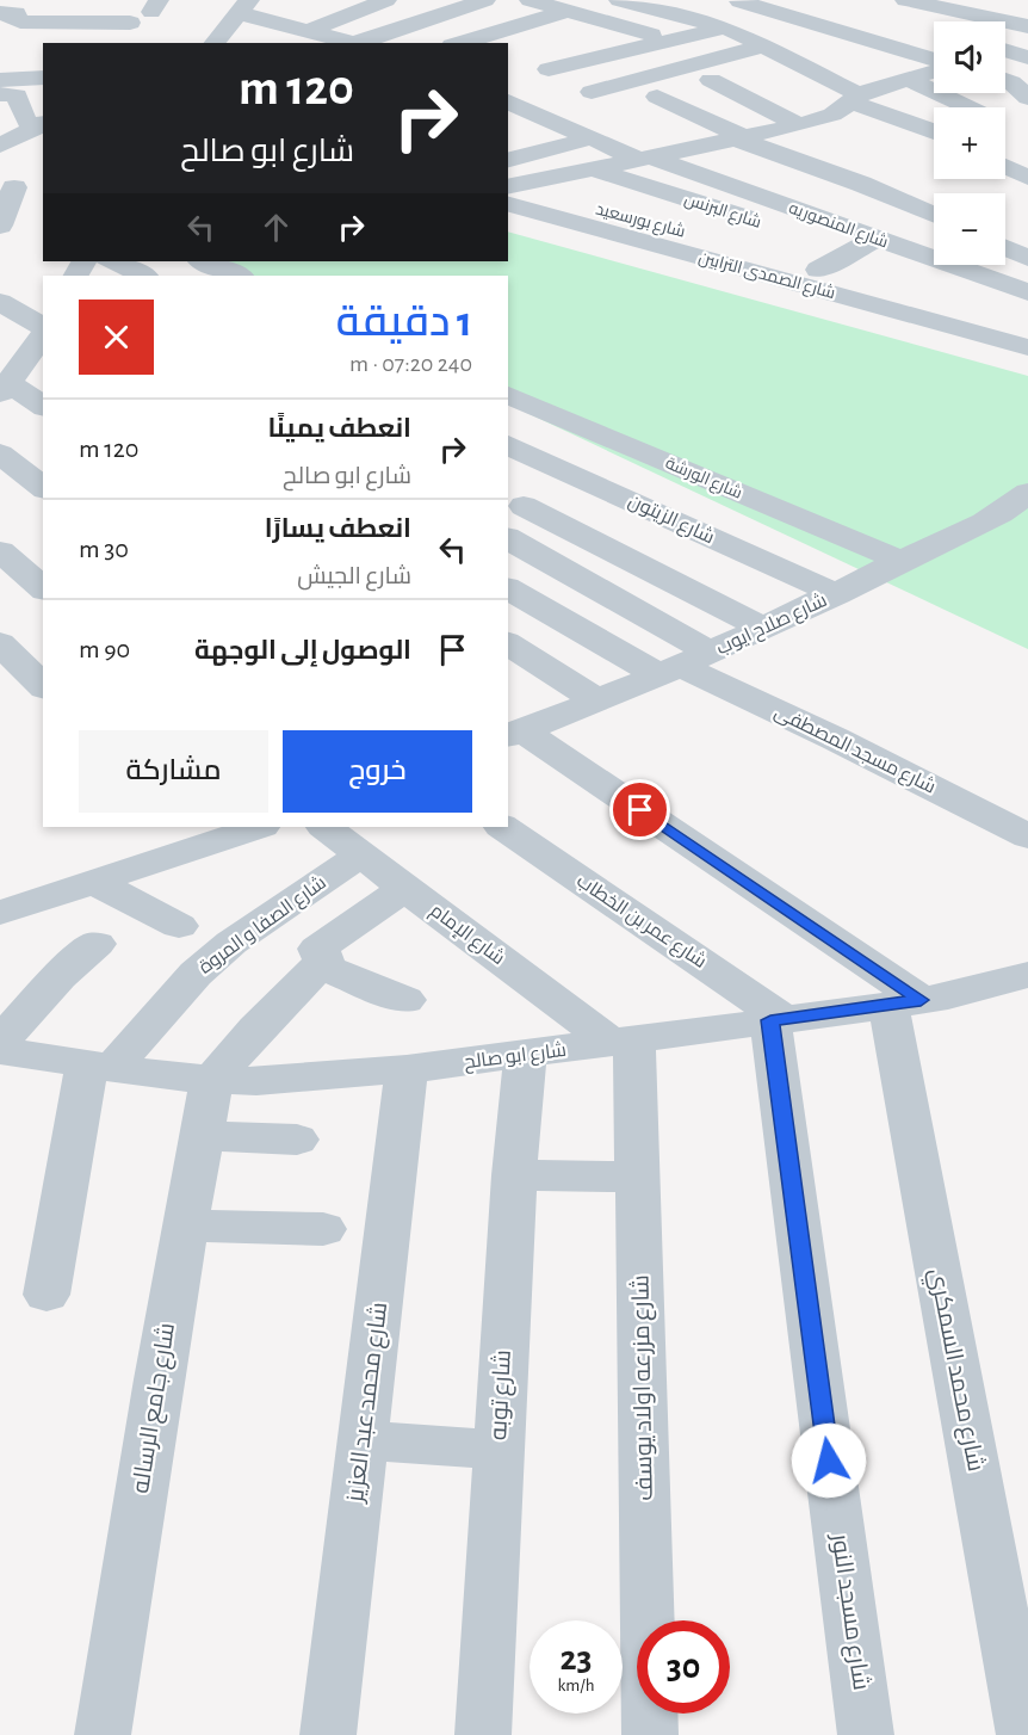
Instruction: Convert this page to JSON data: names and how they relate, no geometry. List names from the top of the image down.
{
  "streets": {
    "street": [
      "شارع البرنس",
      "شارع بورسعيد",
      "شارع المنصوريه",
      "شارع الصمدى الترابين",
      "شارع الورشة",
      "شارع الزيتون",
      "شارع صلاح ايوب",
      "شارع مسجد المصطفى",
      "شارع عمر بن الخطاب",
      "شارع الصفا و المروة",
      "شارع الإمام",
      "شارع ابو صالح",
      "شارع محمد السمكري",
      "شارع مزرعه اولاد يوسف",
      "شارع توبه",
      "شارع محمد عبد العزيز",
      "شارع جامع الرساله",
      "شارع مسجد النور"
    ]
  },
  "crossings": [
    ["شارع البرنس", "شارع المنصوريه"],
    ["شارع بورسعيد", "شارع الصمدى الترابين"],
    ["شارع الورشة", "شارع صلاح ايوب"],
    ["شارع الزيتون", "شارع صلاح ايوب"],
    ["شارع صلاح ايوب", "شارع مسجد المصطفى"],
    ["شارع عمر بن الخطاب", "شارع ابو صالح"],
    ["شارع عمر بن الخطاب", "شارع مسجد النور"],
    ["شارع الصفا و المروة", "شارع الإمام"],
    ["شارع الصفا و المروة", "شارع ابو صالح"],
    ["شارع الإمام", "شارع ابو صالح"],
    ["شارع الإمام", "شارع مزرعه اولاد يوسف"],
    ["شارع ابو صالح", "شارع محمد السمكري"],
    ["شارع ابو صالح", "شارع مزرعه اولاد يوسف"],
    ["شارع ابو صالح", "شارع توبه"],
    ["شارع ابو صالح", "شارع محمد عبد العزيز"],
    ["شارع ابو صالح", "شارع جامع الرساله"],
    ["شارع ابو صالح", "شارع مسجد النور"]
  ],
  "page": {
    "map_buttons": ["+", "−"],
    "turn": ["120 m", "شارع ابو صالح"],
    "heading": ["1 دقيقة", "240 m · 07:20"],
    "list": [
      {
        "name": "انعطف يمينًا",
        "note": "شارع ابو صالح",
        "value": "120 m"
      },
      {
        "name": "انعطف يسارًا",
        "note": "شارع الجيش",
        "value": "30 m"
      },
      {
        "name": "الوصول إلى الوجهة",
        "value": "90 m"
      }
    ],
    "buttons": ["خروج", "مشاركة"],
    "speed": "23 km/h",
    "limit": "30"
  }
}
